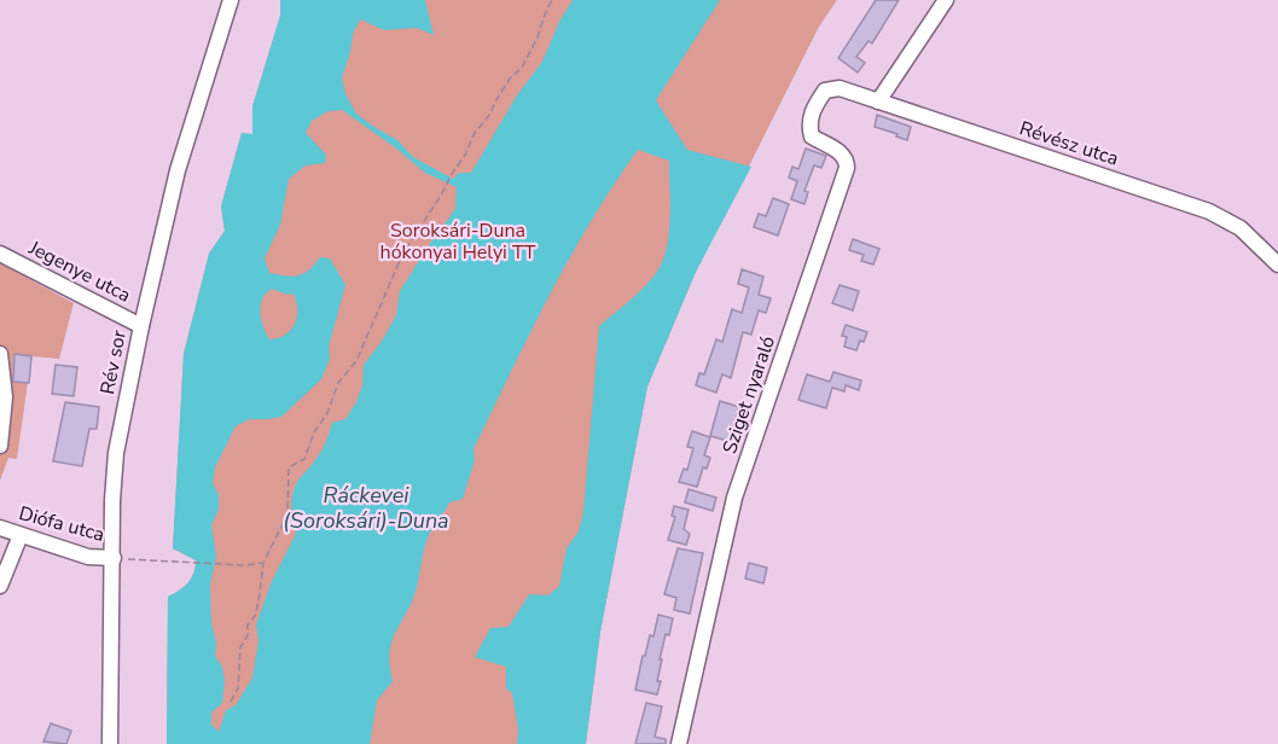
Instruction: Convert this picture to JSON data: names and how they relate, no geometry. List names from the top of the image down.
{
  "streets": {
    "street": [
      "Révész utca",
      "Jegenye utca",
      "Rév sor",
      "Sziget nyaraló",
      "Diófa utca"
    ]
  },
  "crossings": [
    ["Révész utca", "Sziget nyaraló"],
    ["Jegenye utca", "Rév sor"],
    ["Rév sor", "Diófa utca"]
  ],
  "water": ["Ráckevei (Soroksári)-Duna"],
  "parks": ["Soroksári-Duna hókonyai Helyi TT"]
}
